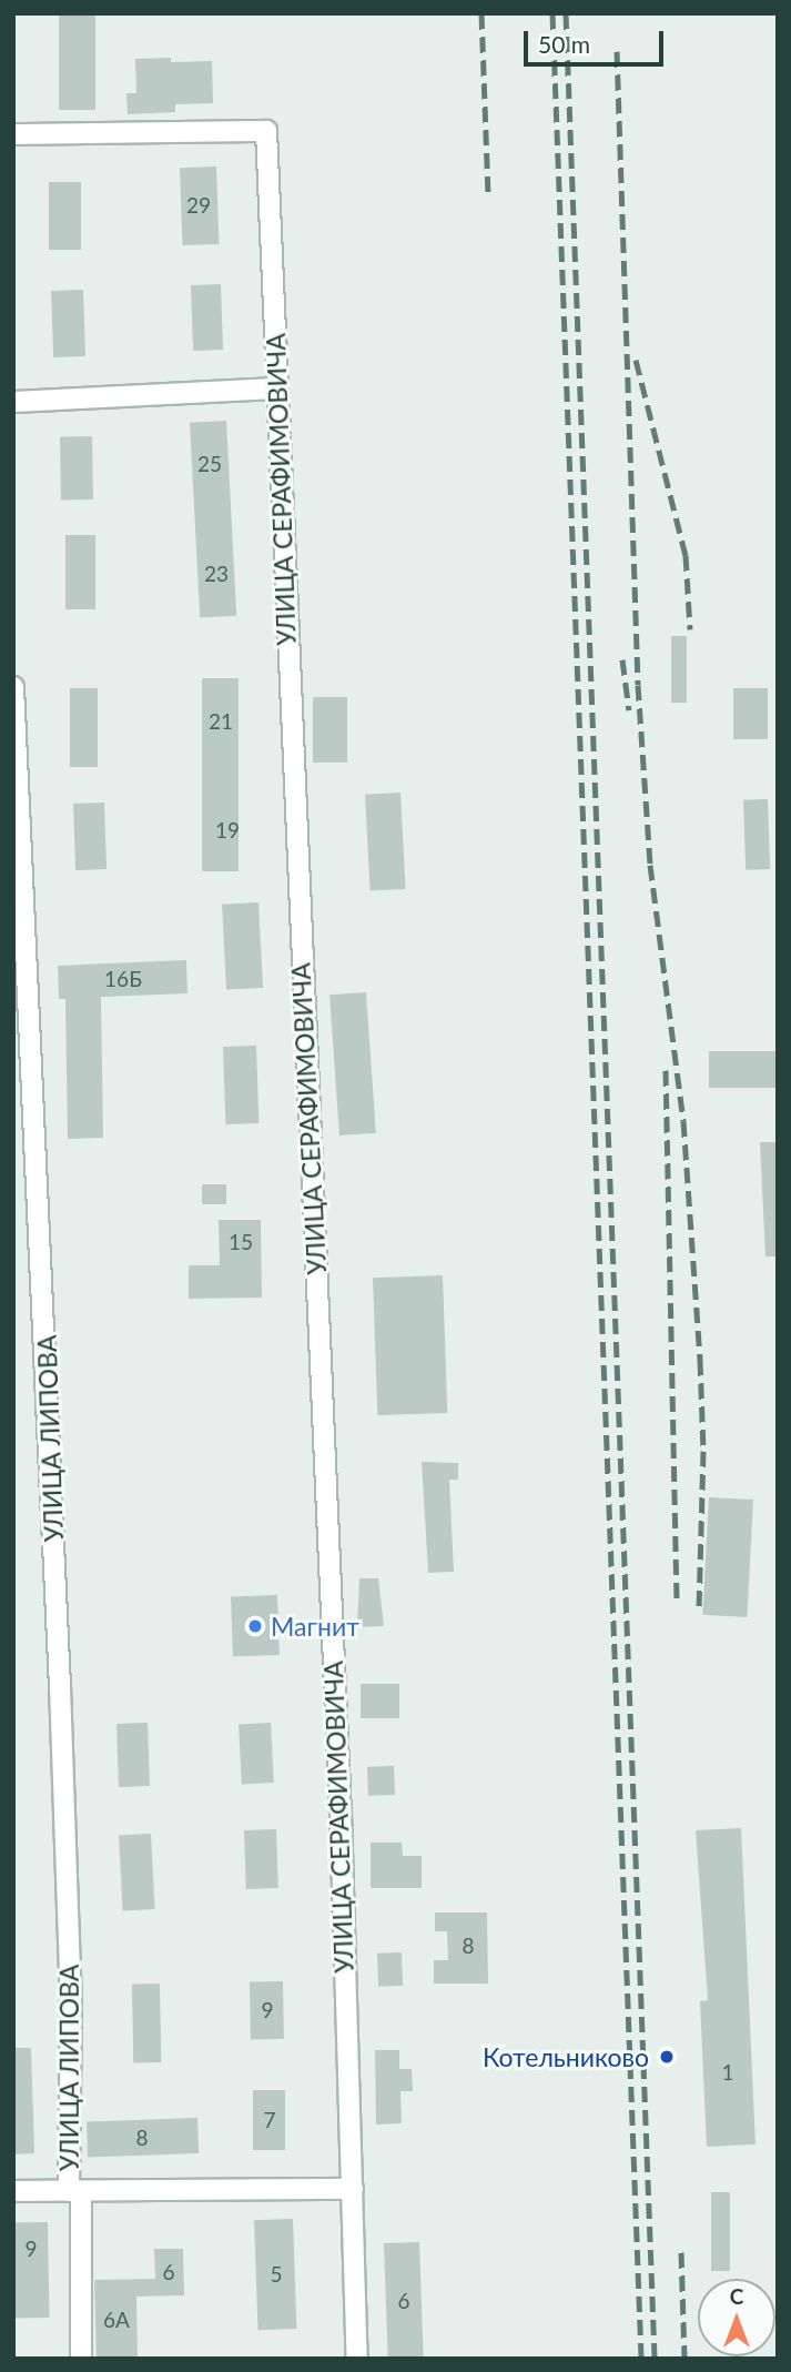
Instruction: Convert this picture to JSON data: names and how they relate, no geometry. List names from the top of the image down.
{
  "streets": {
    "street": ["УЛИЦА СЕРАФИМОВИЧА", "УЛИЦА ЛИПОВА"]
  },
  "places": ["Магнит", "Котельниково"],
  "house_numbers": [
    "29",
    "25",
    "23",
    "21",
    "19",
    "16Б",
    "15",
    "8",
    "9",
    "1",
    "7",
    "8",
    "9",
    "6",
    "5",
    "6",
    "6А"
  ],
  "scale_bar": "50 m",
  "north": "top"
}
